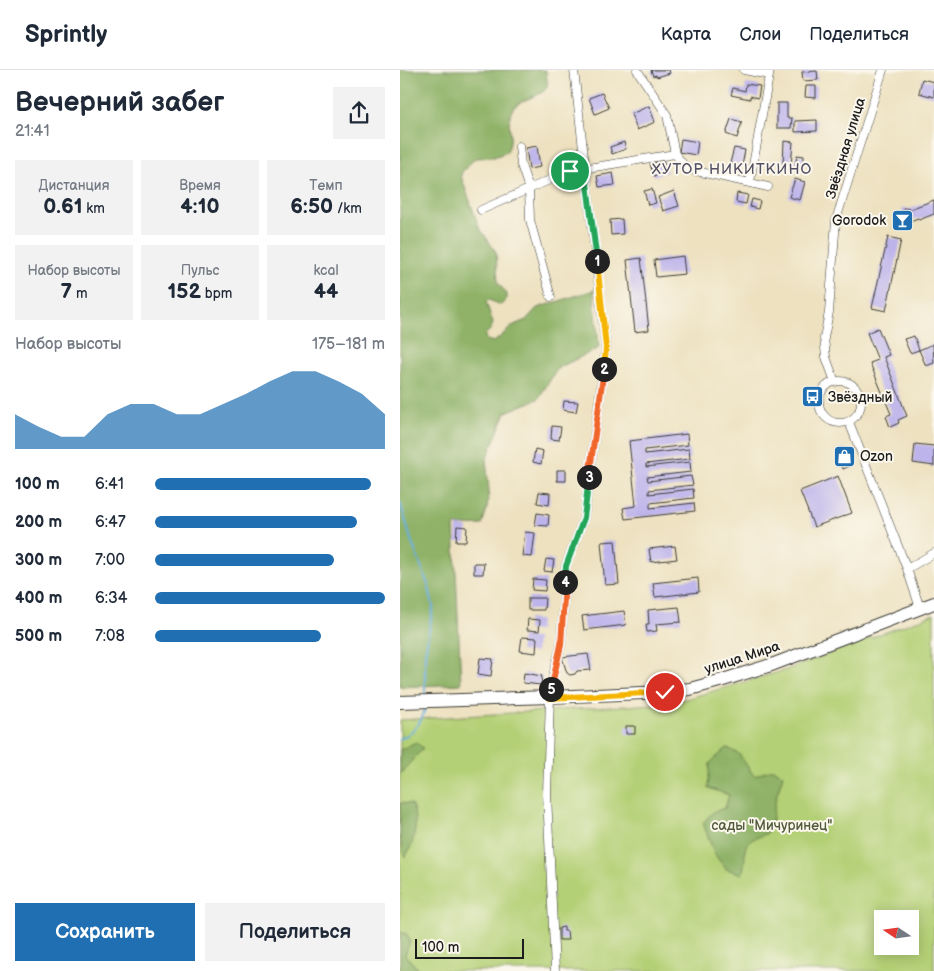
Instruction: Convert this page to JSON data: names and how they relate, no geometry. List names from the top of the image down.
{
  "streets": {
    "main road": ["улица Мира"],
    "street": ["Звёздная улица"]
  },
  "districts": ["ХУТОР НИКИТКИНО"],
  "parks": ["сады \"Мичуринец\""],
  "places": {
    "bar": ["Gorodok"],
    "bus stop": ["Звёздный"],
    "shop": ["Ozon"]
  },
  "scale_bar": "100 m",
  "north": "left",
  "page": {
    "header": "Sprintly",
    "nav": ["Карта", "Слои", "Поделиться"],
    "heading": ["Вечерний забег", "21:41"],
    "stats": [
      ["Дистанция", "0.61 km"],
      ["Время", "4:10"],
      ["Темп", "6:50 /km"],
      ["Набор высоты", "7 m"],
      ["Пульс", "152 bpm"],
      ["kcal", "44"]
    ],
    "pins": [
      "1",
      "2",
      "3",
      "4",
      "5"
    ],
    "chart": ["Набор высоты", "175–181 m"],
    "list": [
      {
        "name": "100 m",
        "note": "6:41"
      },
      {
        "name": "200 m",
        "note": "6:47"
      },
      {
        "name": "300 m",
        "note": "7:00"
      },
      {
        "name": "400 m",
        "note": "6:34"
      },
      {
        "name": "500 m",
        "note": "7:08"
      }
    ],
    "buttons": ["Сохранить", "Поделиться"],
    "scale": "100 m"
  }
}
